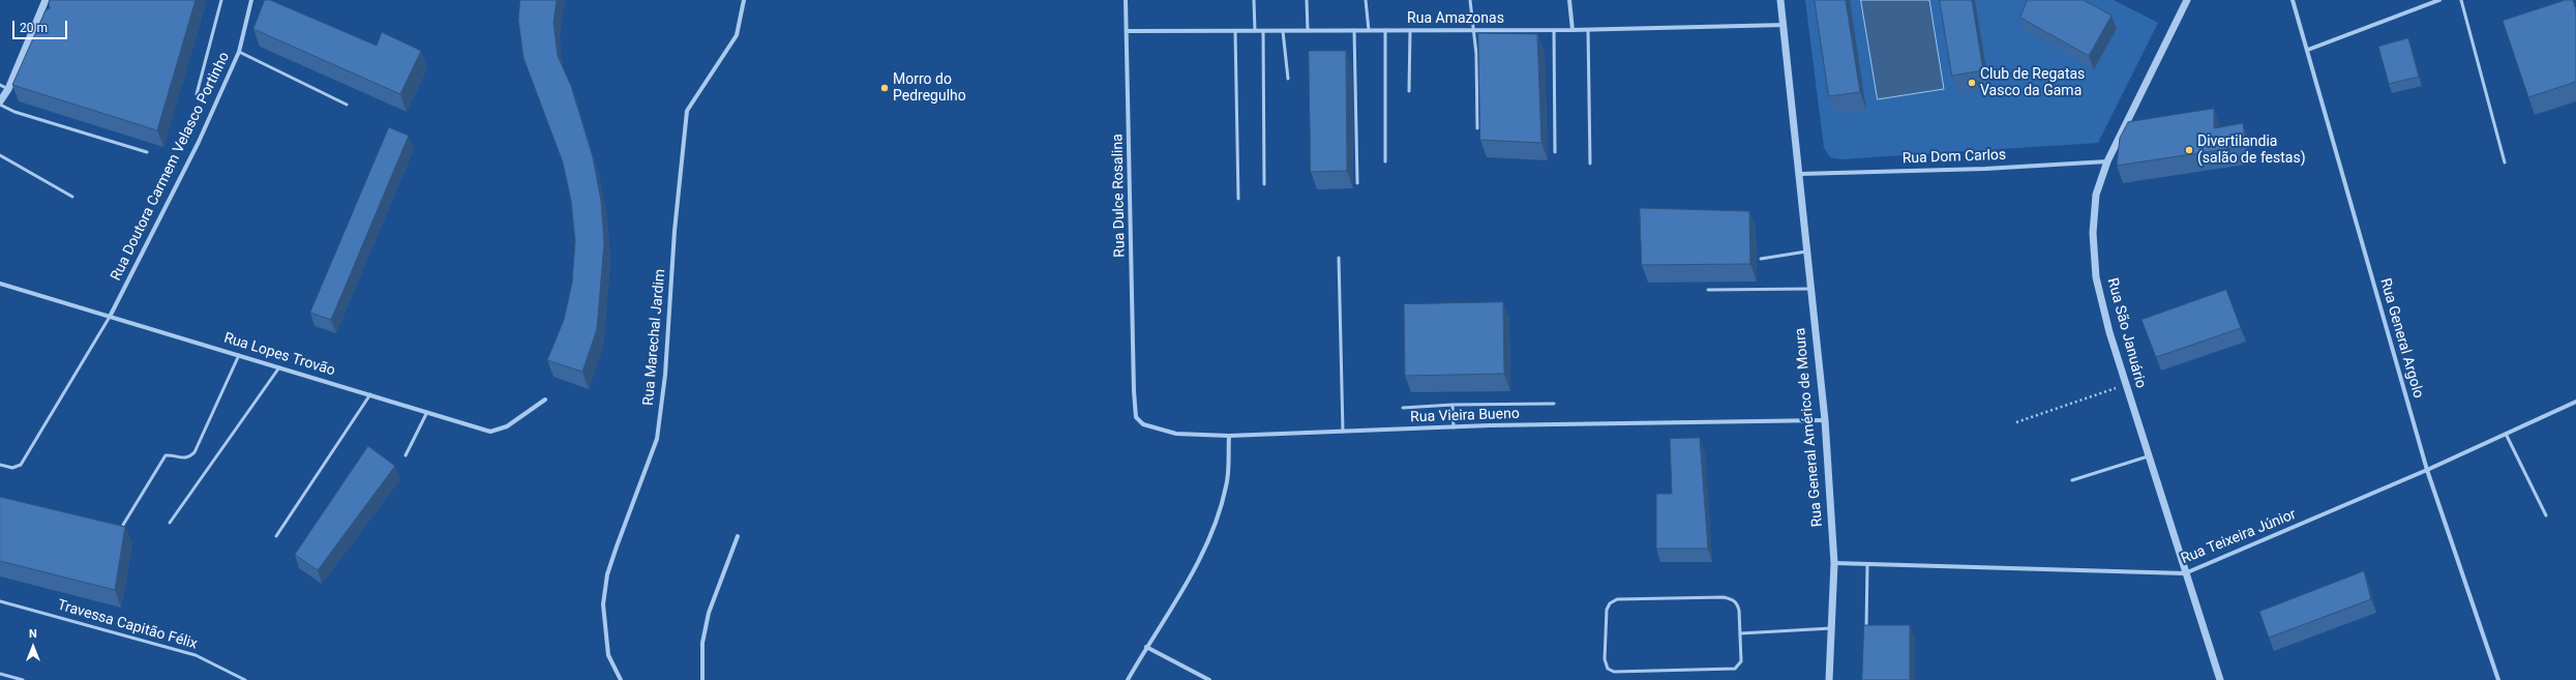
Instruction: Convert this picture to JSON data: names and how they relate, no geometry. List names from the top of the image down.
{
  "streets": {
    "street": [
      "Rua Amazonas",
      "Rua Dom Carlos",
      "Rua Doutora Carmem Velasco Portinho",
      "Rua Dulce Rosalina",
      "Rua São Januário",
      "Rua Marechal Jardim",
      "Rua General Argolo",
      "Rua Lopes Trovão",
      "Rua Vieira Bueno",
      "Rua General Américo de Moura",
      "Rua Teixeira Júnior"
    ],
    "lane": ["Travessa Capitão Félix"]
  },
  "crossings": [
    ["Rua Amazonas", "Rua Dulce Rosalina"],
    ["Rua Amazonas", "Rua General Américo de Moura"],
    ["Rua Dom Carlos", "Rua São Januário"],
    ["Rua Dom Carlos", "Rua General Américo de Moura"],
    ["Rua Doutora Carmem Velasco Portinho", "Rua Lopes Trovão"],
    ["Rua Dulce Rosalina", "Rua Vieira Bueno"],
    ["Rua São Januário", "Rua Teixeira Júnior"],
    ["Rua General Argolo", "Rua Teixeira Júnior"],
    ["Rua Vieira Bueno", "Rua General Américo de Moura"],
    ["Rua General Américo de Moura", "Rua Teixeira Júnior"]
  ],
  "places": ["Club de Regatas Vasco da Gama", "Morro do Pedregulho", "Divertilandia (salão de festas)"],
  "scale_bar": "20 m",
  "north": "top"
}
